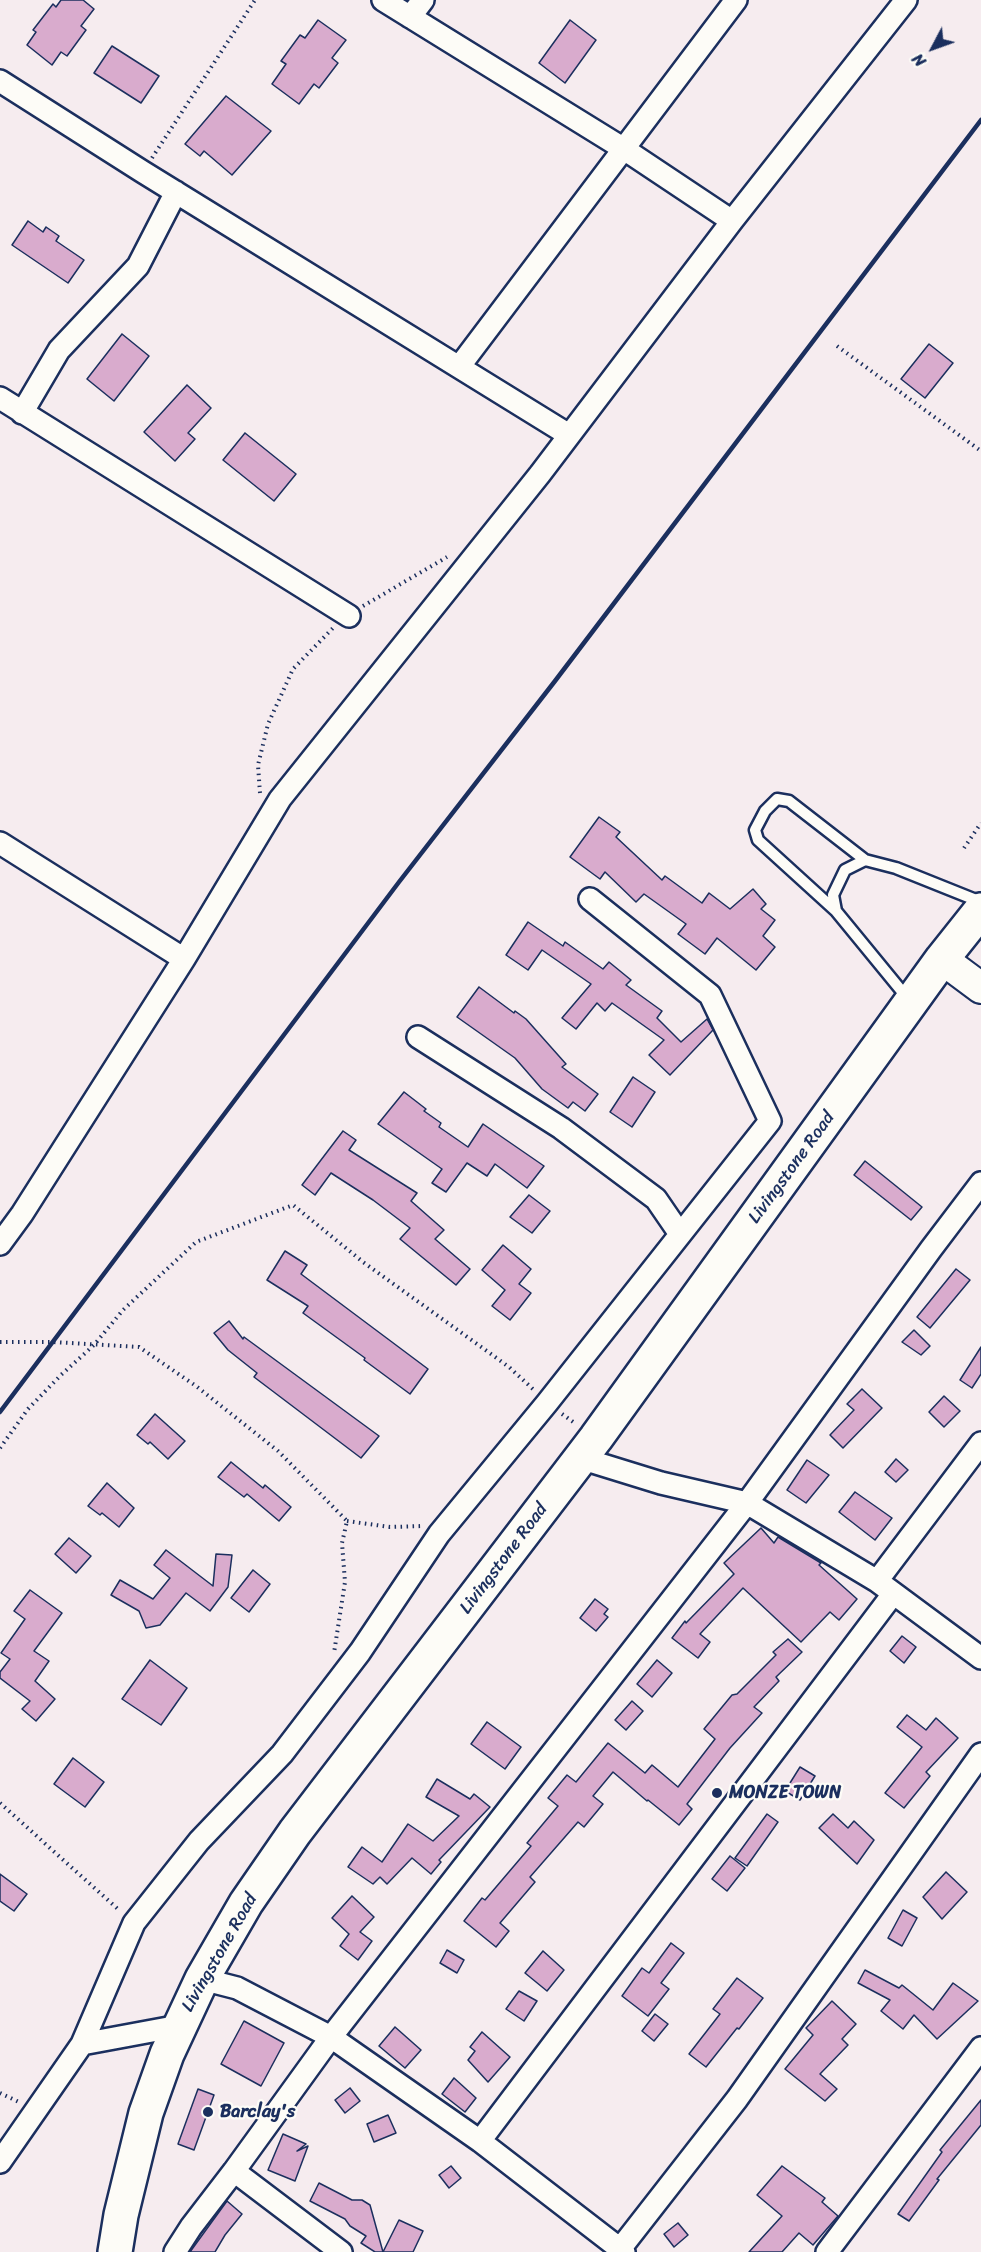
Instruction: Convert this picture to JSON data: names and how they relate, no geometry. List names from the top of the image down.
{
  "streets": {
    "highway": ["Livingstone Road"]
  },
  "places": ["MONZE TOWN", "Barclay's"],
  "north": "bottom left"
}
